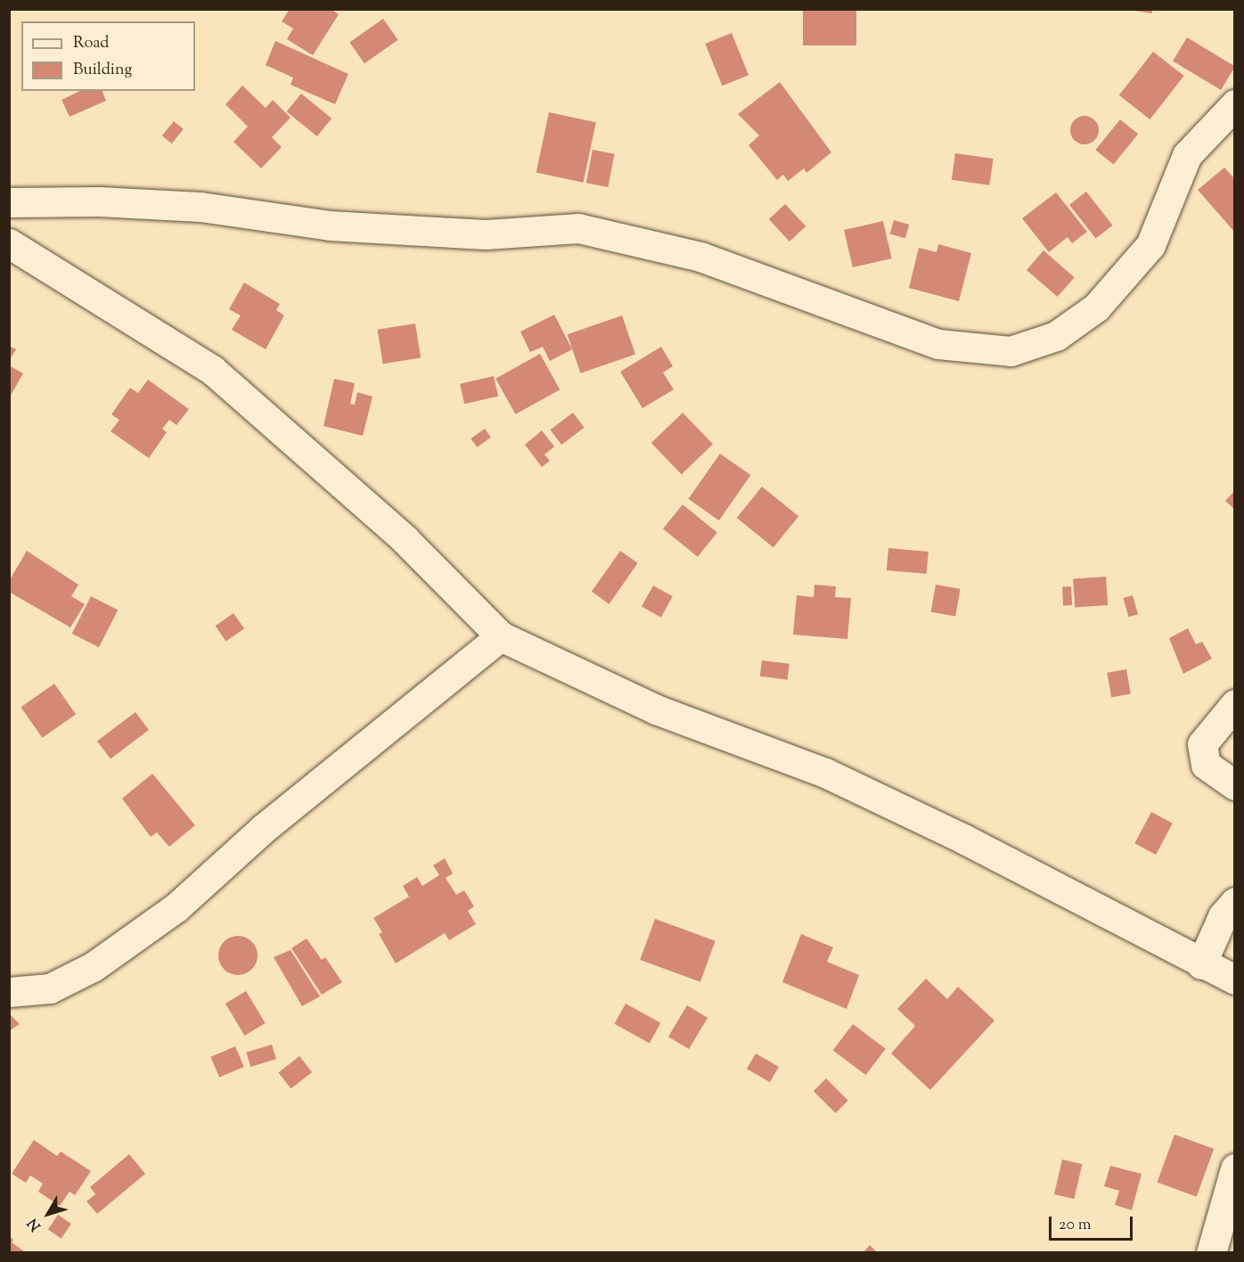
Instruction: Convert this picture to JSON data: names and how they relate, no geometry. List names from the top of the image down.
{
  "legend": ["Road", "Building"],
  "scale_bar": "20 m",
  "north": "bottom left"
}
